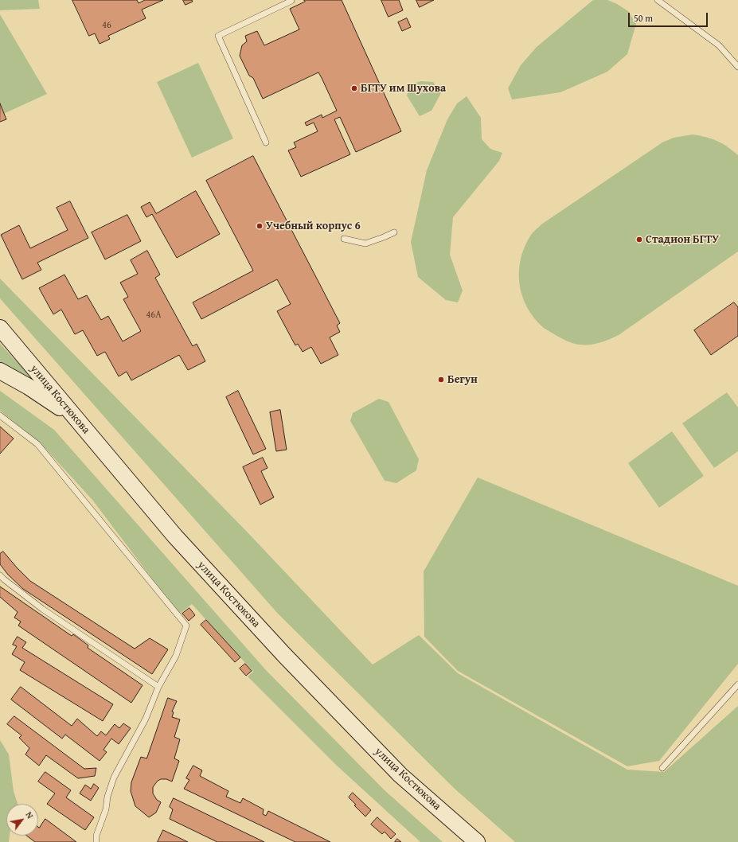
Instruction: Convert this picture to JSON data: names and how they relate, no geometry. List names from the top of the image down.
{
  "streets": {
    "main road": ["улица Костюкова"]
  },
  "places": [
    "БГТУ им Шухова",
    "Учебный корпус 6",
    "Стадион БГТУ",
    "Бегун"
  ],
  "house_numbers": ["46", "46А"],
  "scale_bar": "50 m",
  "north": "top right"
}
